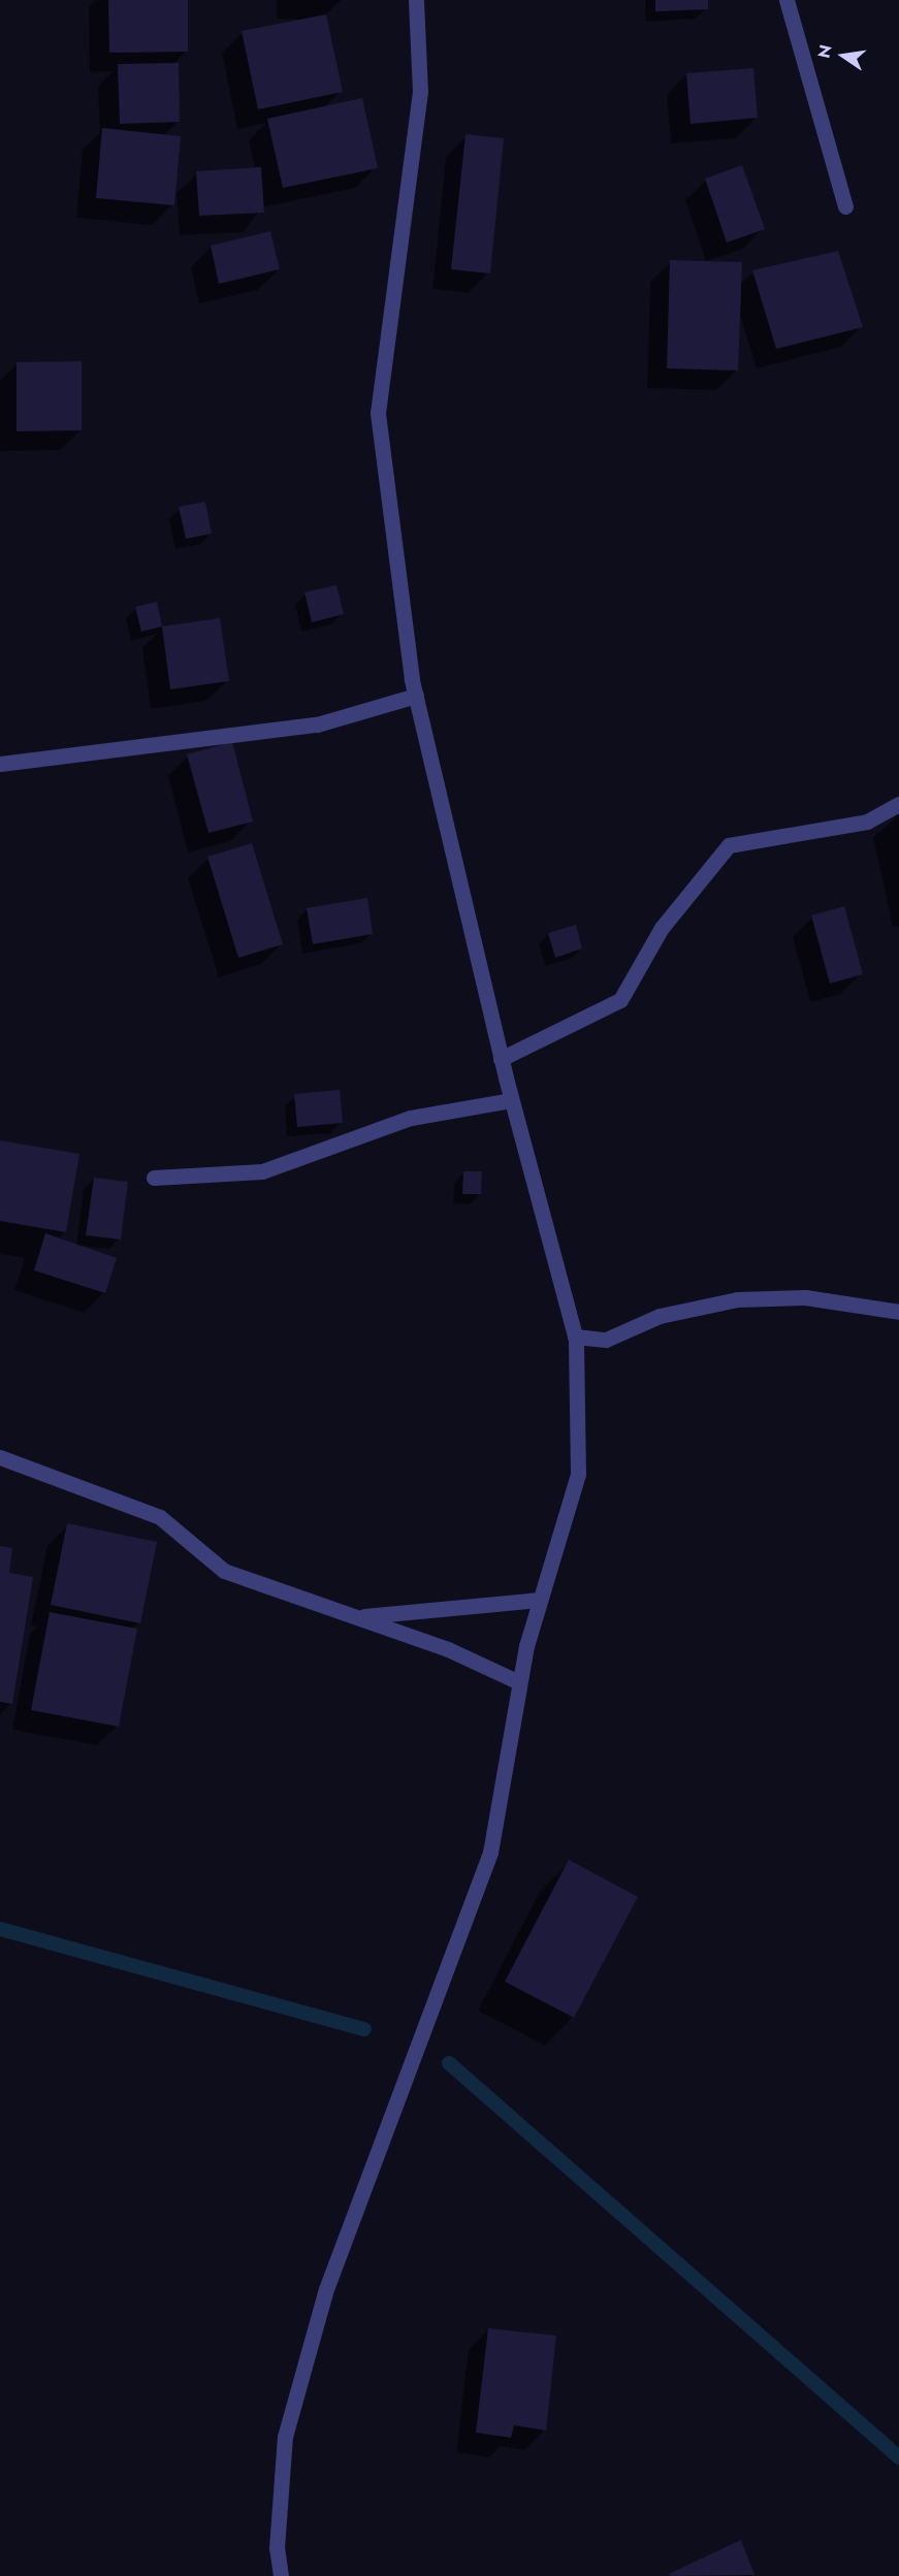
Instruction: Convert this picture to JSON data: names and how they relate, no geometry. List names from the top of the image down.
{
  "north": "left"
}
